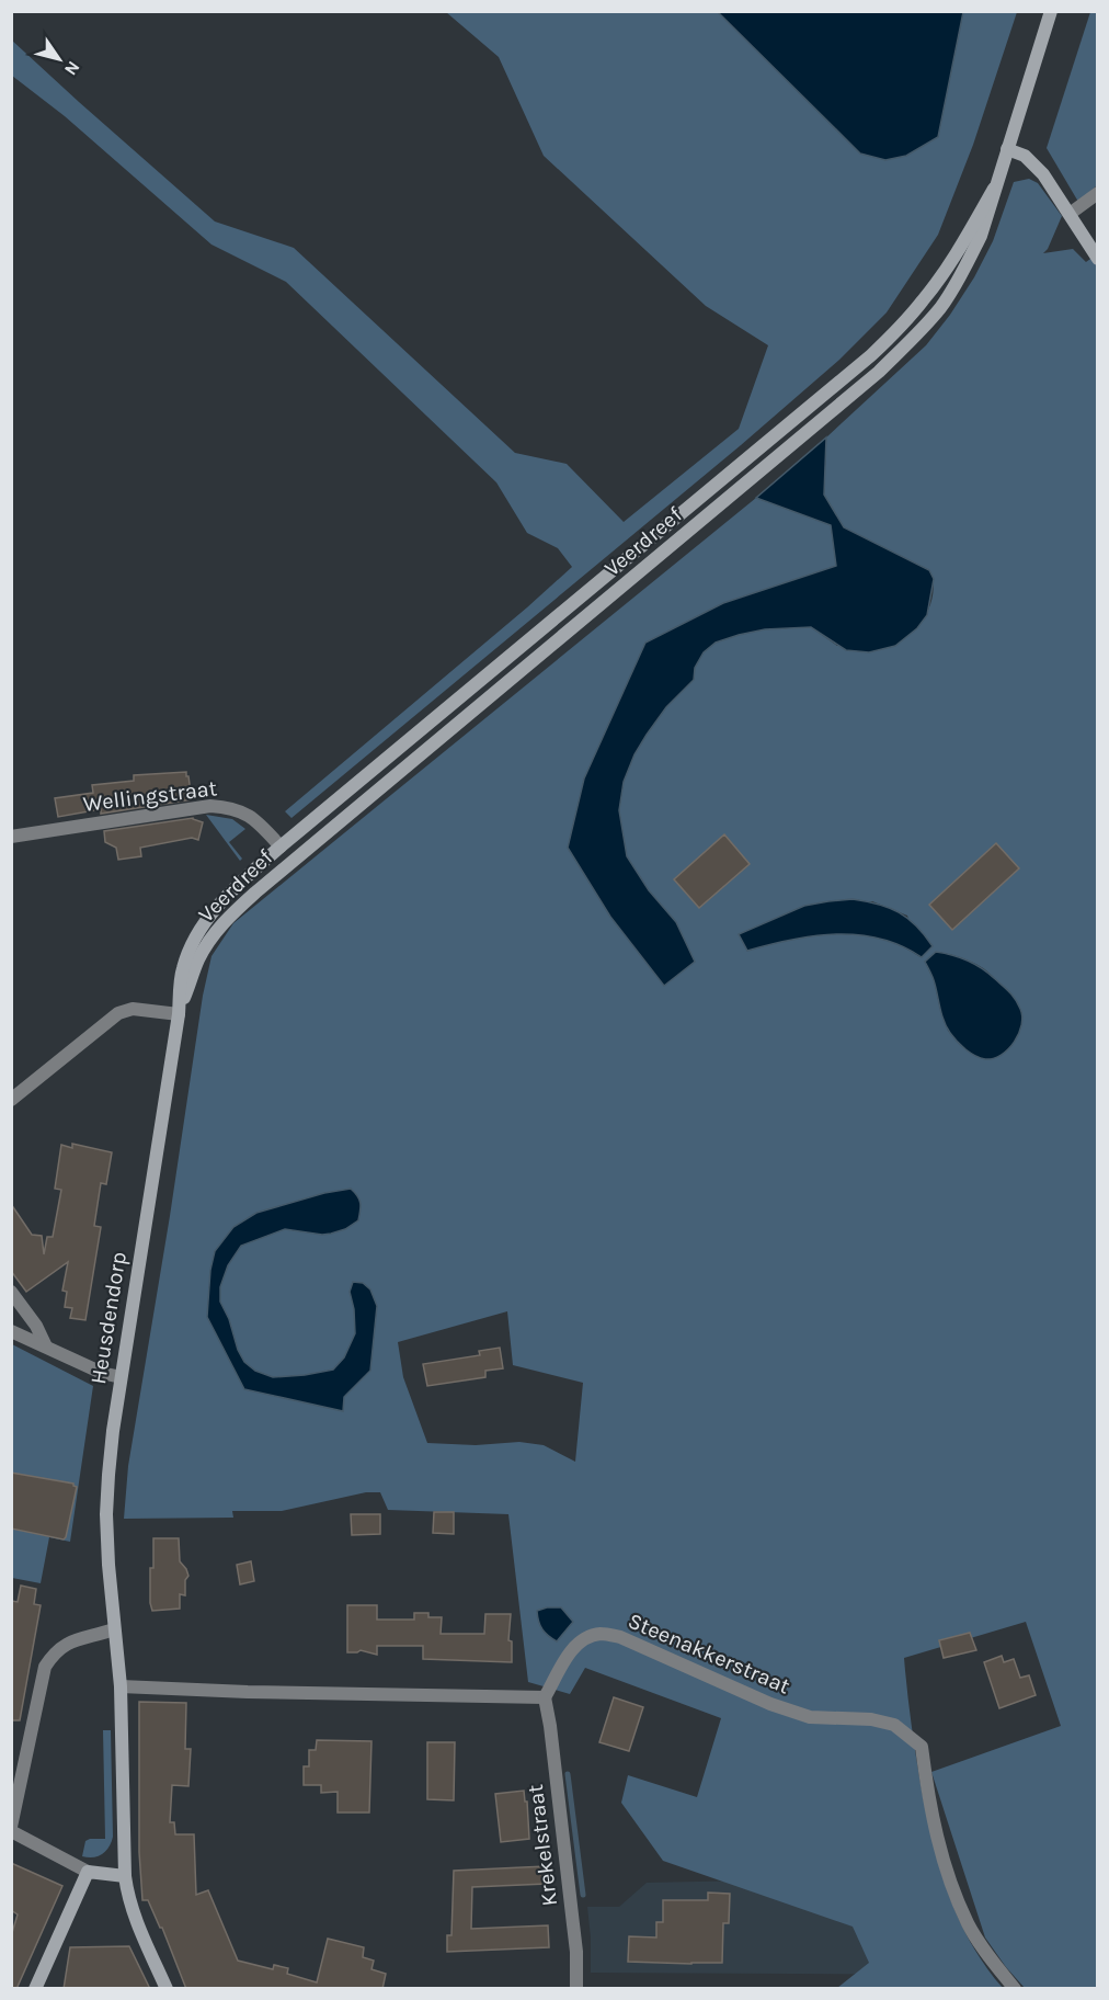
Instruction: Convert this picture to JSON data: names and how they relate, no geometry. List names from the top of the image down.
{
  "streets": {
    "main road": ["Veerdreef", "Heusdendorp"],
    "street": ["Wellingstraat", "Steenakkerstraat", "Krekelstraat"]
  },
  "crossings": [
    ["Veerdreef", "Wellingstraat"],
    ["Veerdreef", "Heusdendorp"],
    ["Steenakkerstraat", "Krekelstraat"]
  ],
  "north": "bottom right"
}
